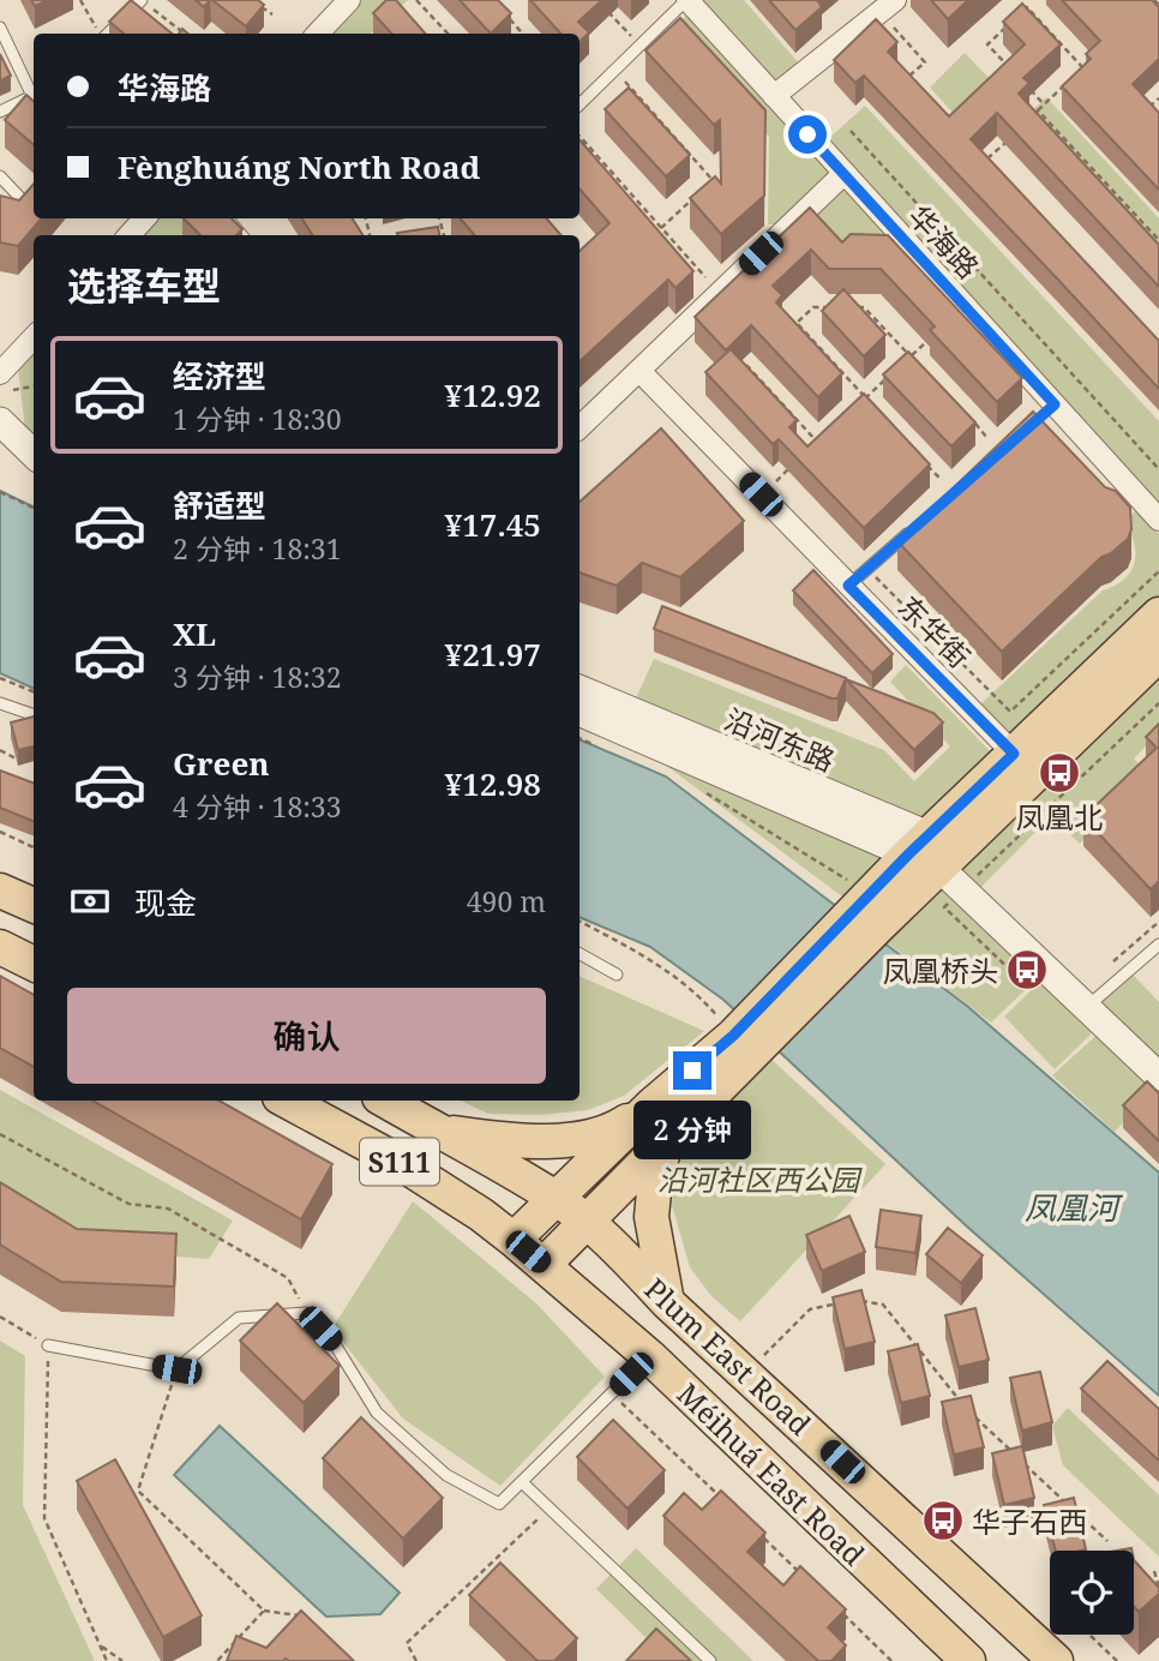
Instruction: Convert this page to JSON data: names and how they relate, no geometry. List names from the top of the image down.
{
  "streets": {
    "main road": ["S111", "Plum East Road", "Méihuá East Road"],
    "street": ["华海路", "东华街", "沿河东路"]
  },
  "crossings": [
    ["S111", "Plum East Road"]
  ],
  "water": ["凤凰河"],
  "parks": ["沿河社区西公园"],
  "places": {
    "bus stop": ["凤凰北", "凤凰桥头", "华子石西"]
  },
  "page": {
    "banner": ["华海路", "Fènghuáng North Road"],
    "heading": "选择车型",
    "list": [
      {
        "name": "经济型",
        "note": "1 分钟 · 18:30",
        "value": "¥12.92"
      },
      {
        "name": "舒适型",
        "note": "2 分钟 · 18:31",
        "value": "¥17.45"
      },
      {
        "name": "XL",
        "note": "3 分钟 · 18:32",
        "value": "¥21.97"
      },
      {
        "name": "Green",
        "note": "4 分钟 · 18:33",
        "value": "¥12.98"
      }
    ],
    "pay": ["现金", "490 m"],
    "buttons": "确认",
    "bubble": "2 分钟"
  }
}
